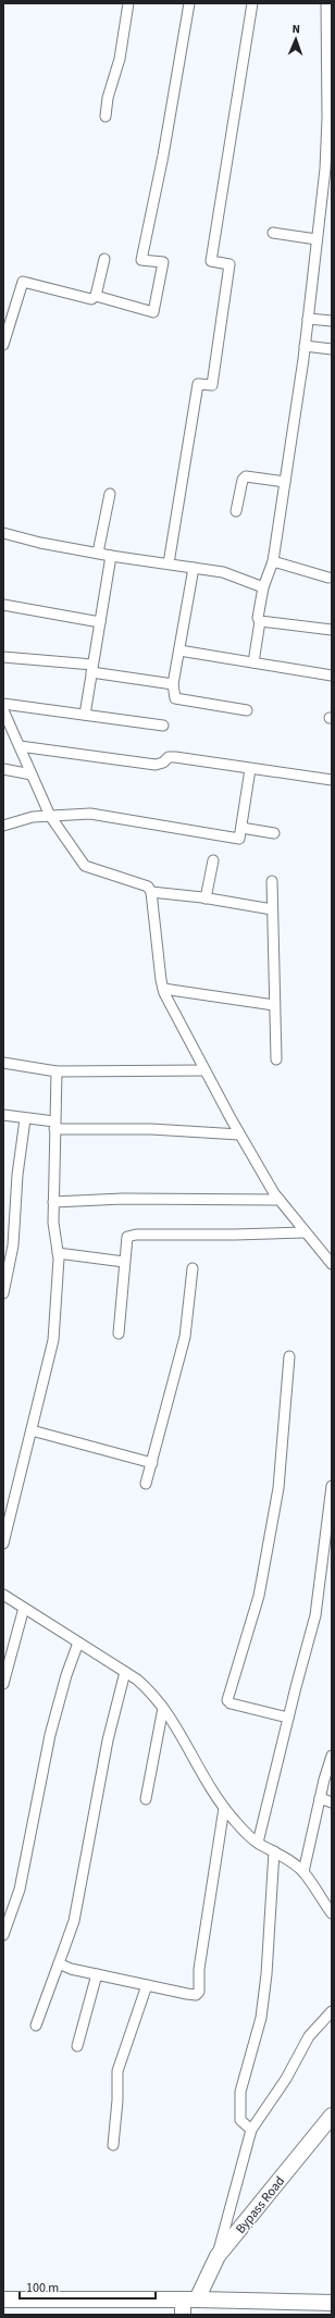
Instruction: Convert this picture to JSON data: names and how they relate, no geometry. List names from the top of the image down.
{
  "streets": {
    "main road": ["Bypass Road"]
  },
  "scale_bar": "100 m",
  "north": "top"
}
